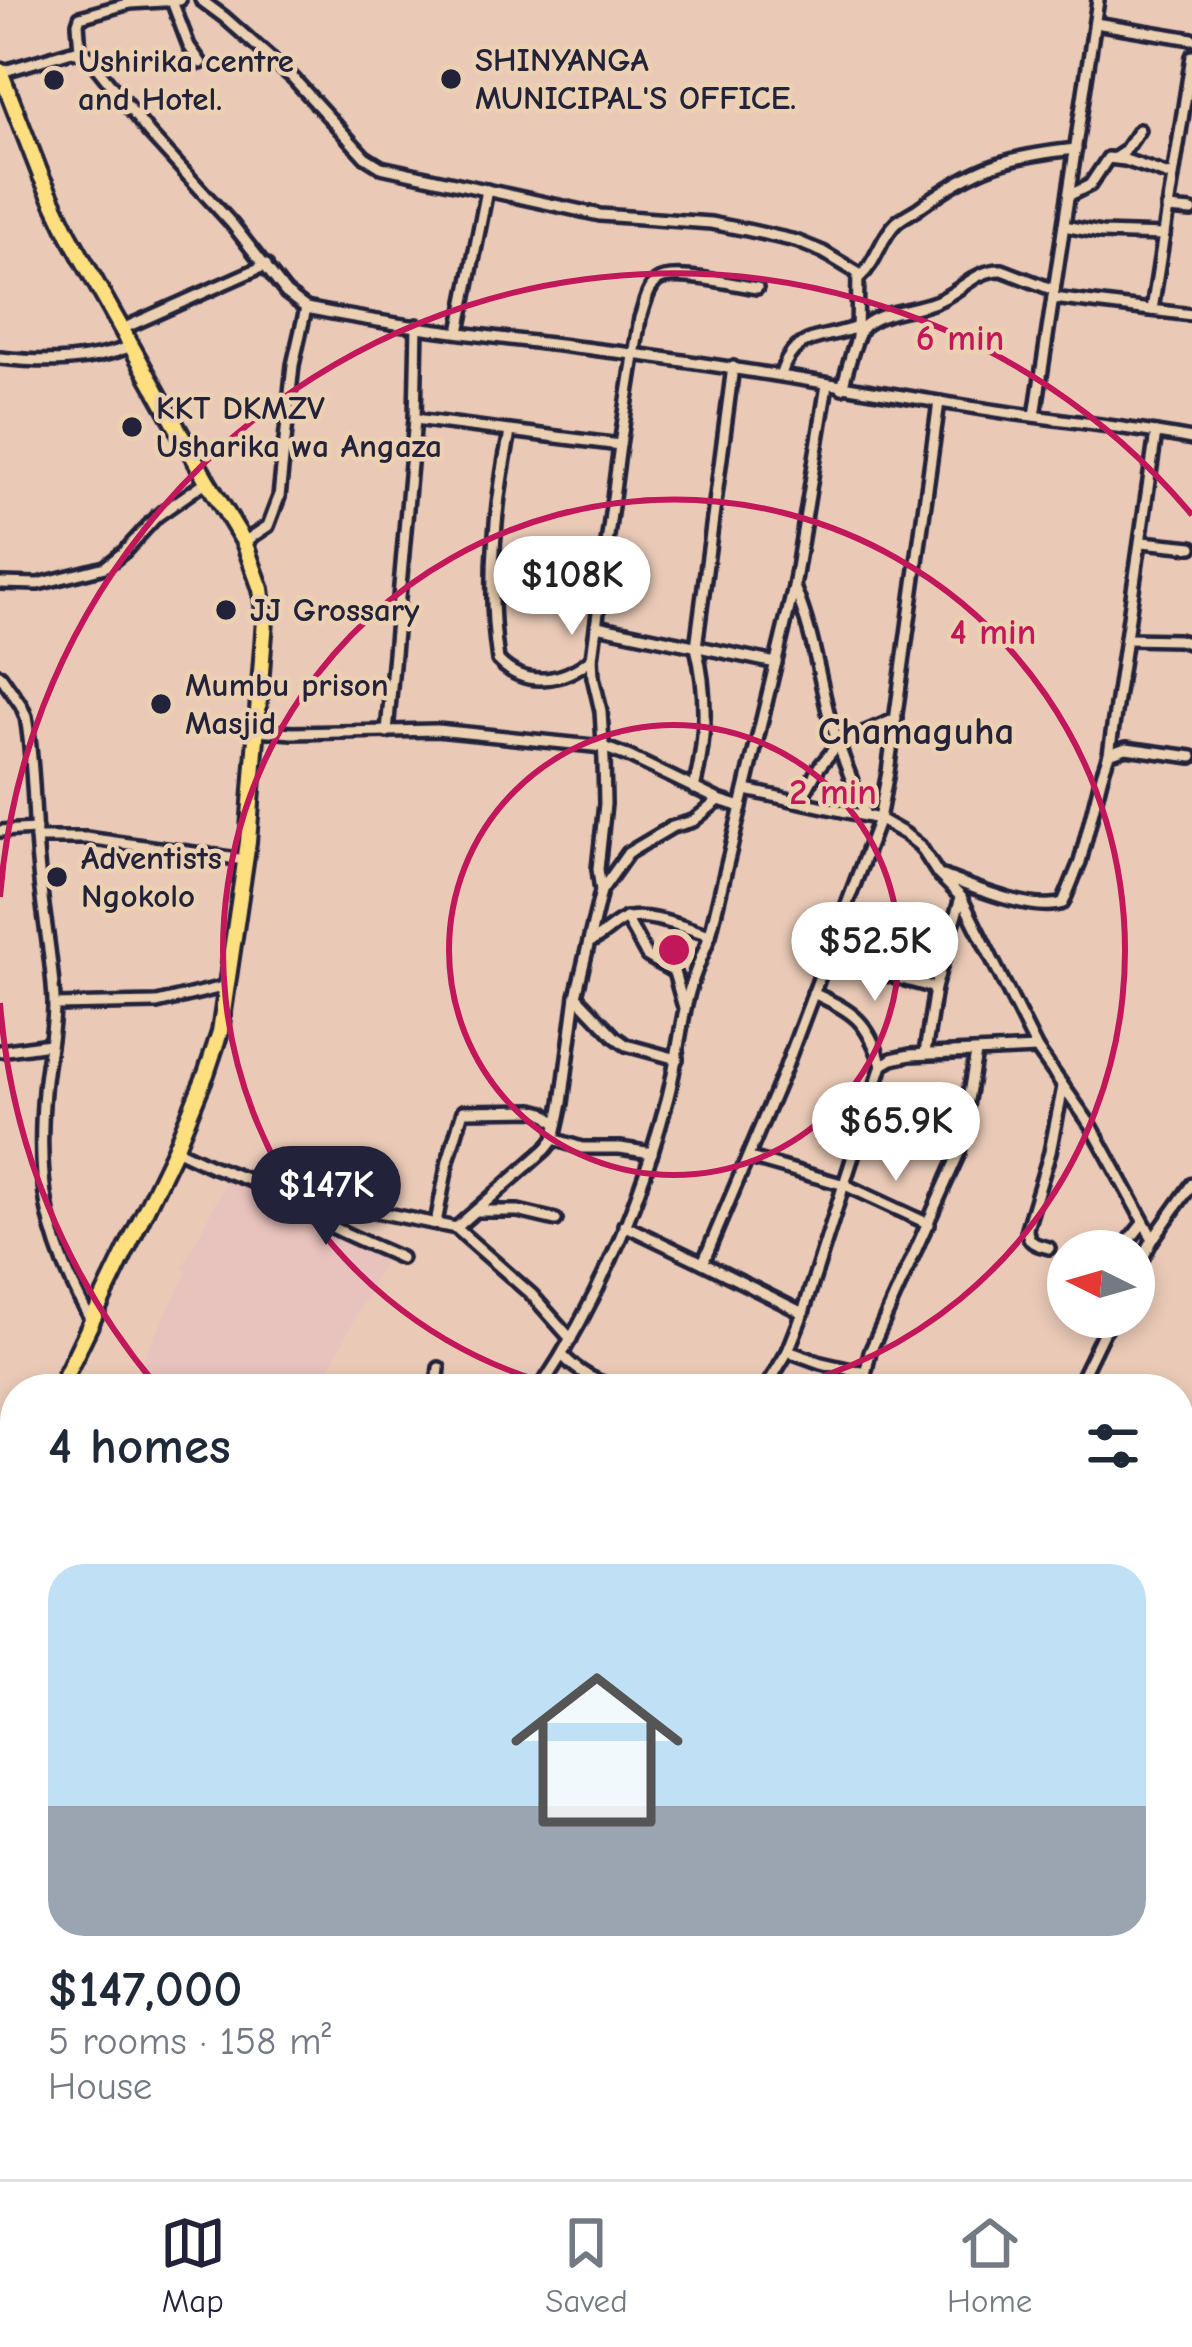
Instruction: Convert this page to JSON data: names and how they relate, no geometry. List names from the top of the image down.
{
  "districts": ["Chamaguha"],
  "places": [
    "SHINYANGA MUNICIPAL'S OFFICE.",
    "Ushirika centre and Hotel.",
    "KKT DKMZV Usharika wa Angaza",
    "JJ Grossary",
    "Mumbu prison Masjid",
    "Adventists Ngokolo"
  ],
  "north": "left",
  "page": {
    "price": [
      "$108K",
      "$52.5K",
      "$65.9K",
      "$147K"
    ],
    "heading": "4 homes",
    "list": [
      {
        "name": "$147,000",
        "note": "5 rooms · 158 m² · House"
      }
    ],
    "tabs": ["Map", "Saved", "Home"]
  },
  "rings": ["6 min", "4 min", "2 min"]
}
